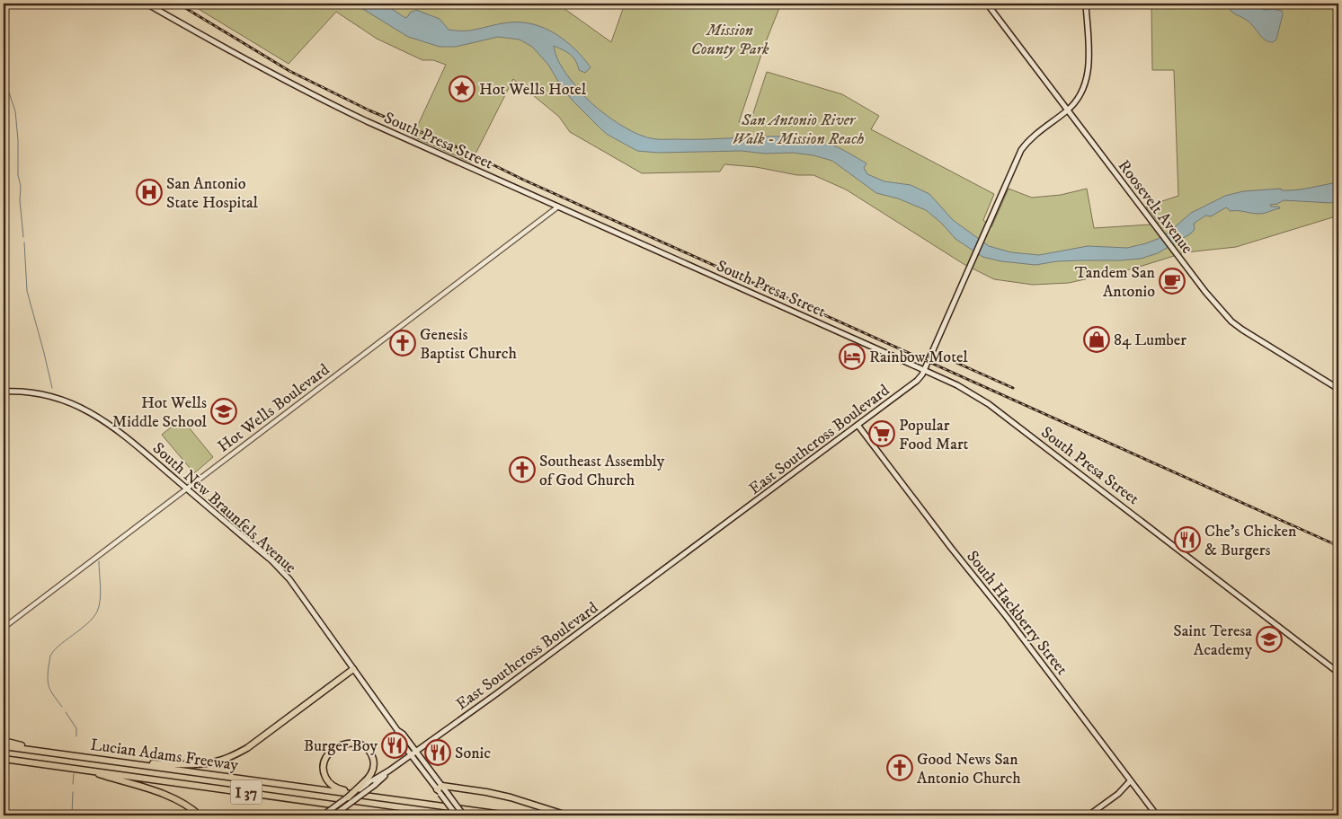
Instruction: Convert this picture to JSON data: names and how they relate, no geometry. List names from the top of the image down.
{
  "streets": {
    "highway": ["Lucian Adams Freeway", "I 37"],
    "main road": [
      "South Presa Street",
      "Roosevelt Avenue",
      "East Southcross Boulevard",
      "South New Braunfels Avenue",
      "South Hackberry Street"
    ],
    "street": ["Hot Wells Boulevard"]
  },
  "crossings": [
    ["South Presa Street", "Hot Wells Boulevard"],
    ["South Presa Street", "East Southcross Boulevard"],
    ["Roosevelt Avenue", "East Southcross Boulevard"],
    ["Hot Wells Boulevard", "South New Braunfels Avenue"],
    ["East Southcross Boulevard", "South New Braunfels Avenue"],
    ["East Southcross Boulevard", "South Hackberry Street"],
    ["East Southcross Boulevard", "Lucian Adams Freeway"]
  ],
  "parks": ["Mission County Park", "San Antonio River Walk - Mission Reach"],
  "places": {
    "place": ["Hot Wells Hotel"],
    "hospital": ["San Antonio State Hospital"],
    "cafe": ["Tandem San Antonio"],
    "shop": ["84 Lumber"],
    "church": ["Genesis Baptist Church", "Southeast Assembly of God Church", "Good News San Antonio Church"],
    "hotel": ["Rainbow Motel"],
    "school or university": ["Hot Wells Middle School", "Saint Teresa Academy"],
    "supermarket": ["Popular Food Mart"],
    "restaurant": ["Che's Chicken & Burgers", "Burger Boy", "Sonic"]
  }
}
